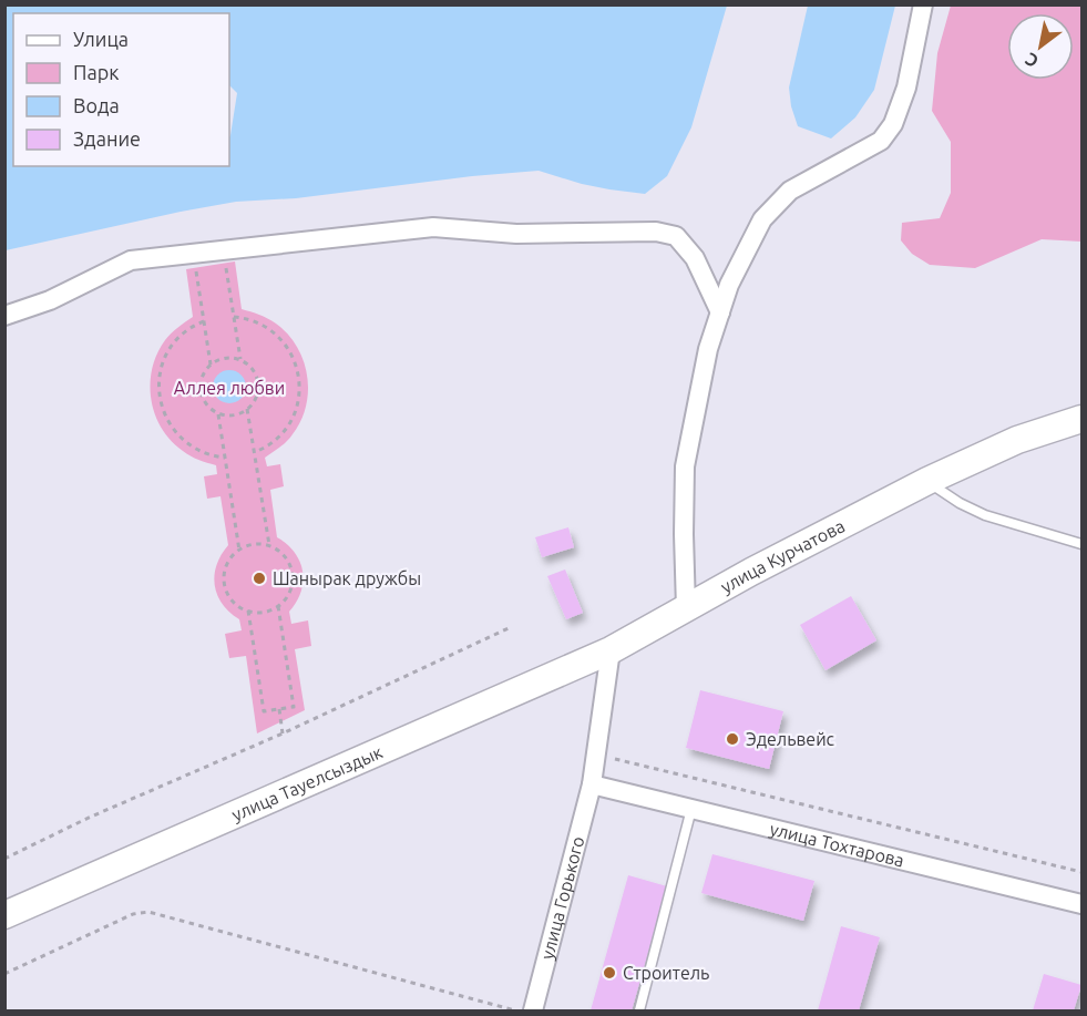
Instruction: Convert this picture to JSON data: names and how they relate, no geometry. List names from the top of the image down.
{
  "streets": {
    "street": [
      "улица Курчатова",
      "улица Тауелсыздык",
      "улица Тохтарова",
      "улица Горького"
    ]
  },
  "crossings": [
    ["улица Курчатова", "улица Тауелсыздык"],
    ["улица Тохтарова", "улица Горького"]
  ],
  "parks": ["Аллея любви"],
  "places": ["Шанырак дружбы", "Эдельвейс", "Строитель"],
  "legend": [
    "Улица",
    "Парк",
    "Вода",
    "Здание"
  ],
  "north": "bottom left"
}
